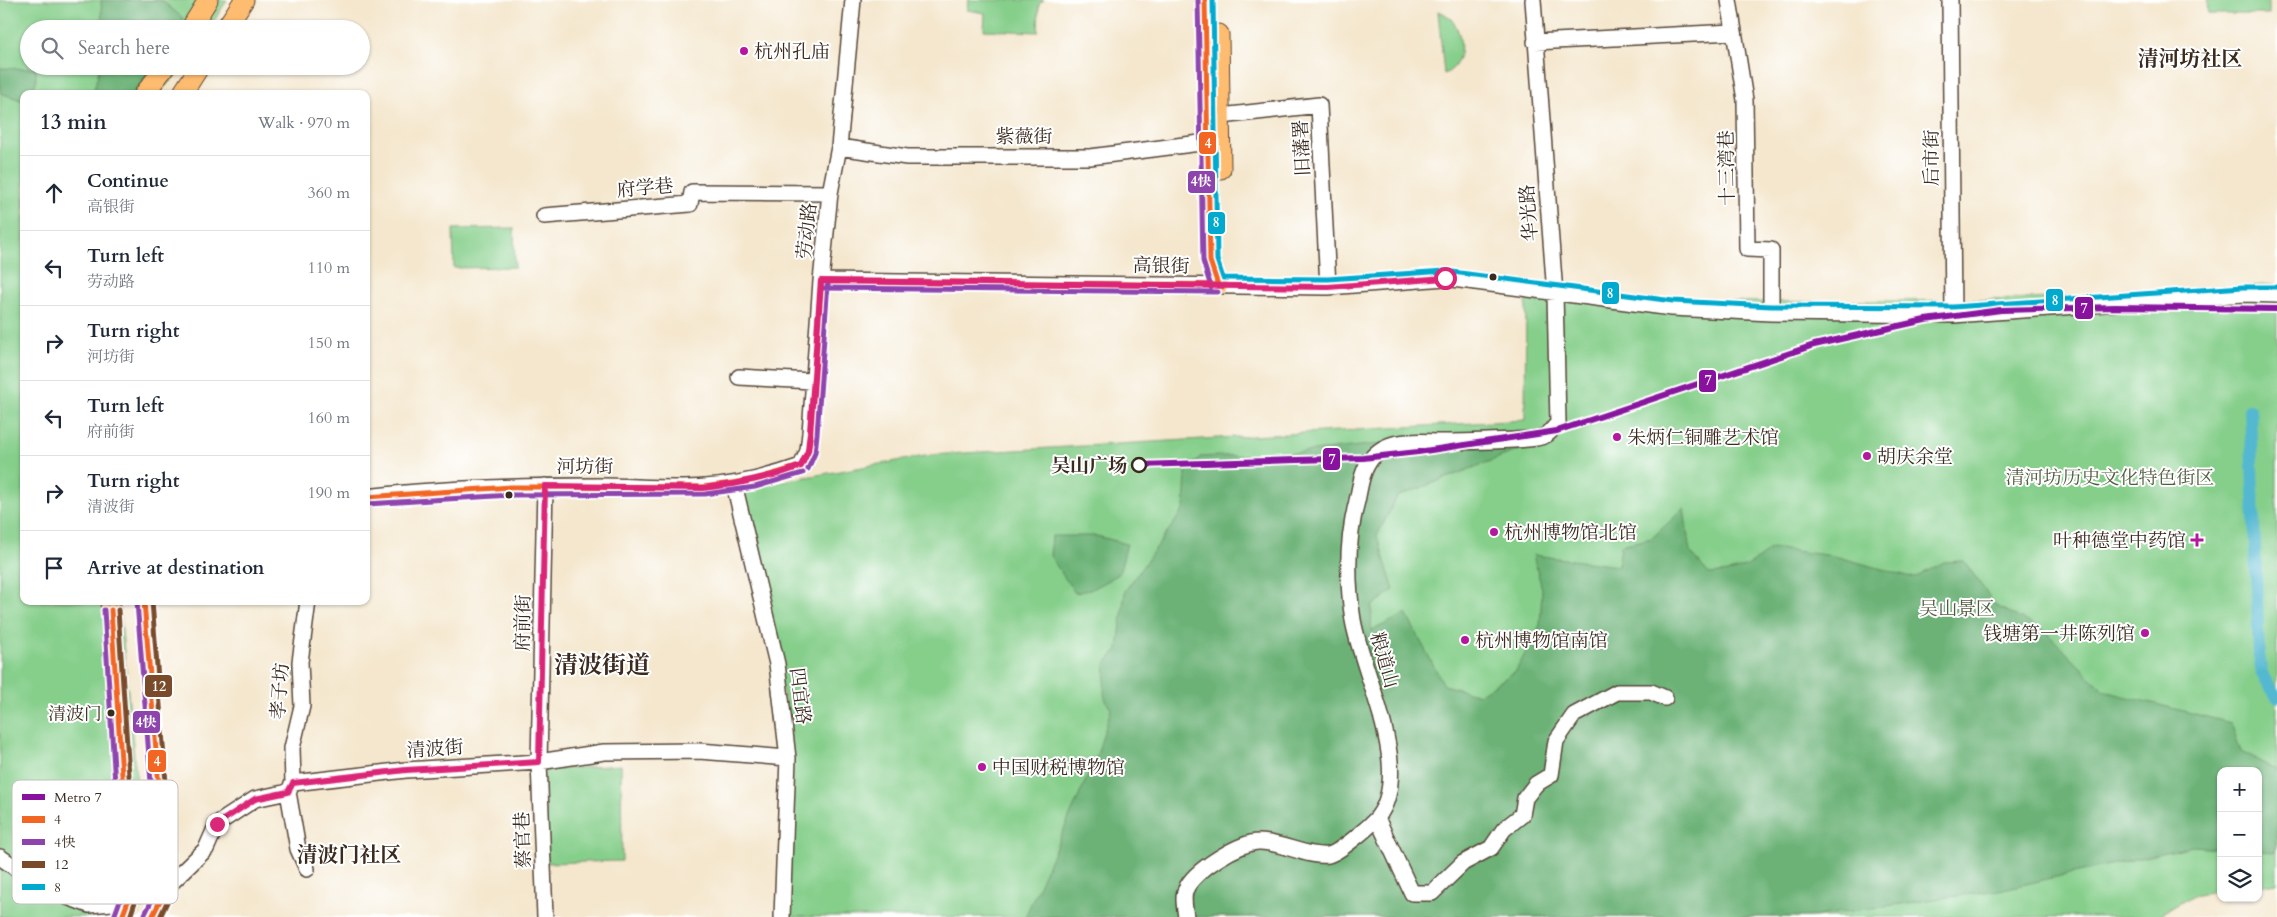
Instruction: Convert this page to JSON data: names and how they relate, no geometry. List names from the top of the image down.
{
  "streets": {
    "street": [
      "紫薇街",
      "旧藩署",
      "后市街",
      "十三湾巷",
      "府学巷",
      "华光路",
      "劳动路",
      "高银街",
      "河坊街",
      "府前街",
      "粮道山",
      "孝子坊",
      "四宜路",
      "清波街",
      "蔡官巷"
    ]
  },
  "crossings": [
    ["紫薇街", "劳动路"],
    ["旧藩署", "高银街"],
    ["后市街", "高银街"],
    ["十三湾巷", "高银街"],
    ["府学巷", "劳动路"],
    ["华光路", "高银街"],
    ["华光路", "粮道山"],
    ["劳动路", "高银街"],
    ["劳动路", "河坊街"],
    ["河坊街", "府前街"],
    ["河坊街", "四宜路"],
    ["府前街", "清波街"],
    ["府前街", "蔡官巷"],
    ["孝子坊", "清波街"],
    ["四宜路", "清波街"],
    ["清波街", "蔡官巷"]
  ],
  "districts": ["清河坊社区", "清波街道", "清波门社区"],
  "parks": ["清河坊历史文化特色街区", "吴山景区"],
  "places": {
    "other": [
      "杭州孔庙",
      "朱炳仁铜雕艺术馆",
      "胡庆余堂",
      "吴山广场",
      "杭州博物馆北馆",
      "钱塘第一井陈列馆",
      "杭州博物馆南馆",
      "清波门",
      "中国财税博物馆"
    ],
    "health": ["叶种德堂中药馆"]
  },
  "lines": [
    "transit line 4",
    "transit line 4快",
    "transit line 8",
    "metro line 7",
    "transit line 12"
  ],
  "legend": [
    "Metro 7",
    "4",
    "4快",
    "12",
    "8"
  ],
  "page": {
    "search": "Search here",
    "heading": ["13 min", "Walk · 970 m"],
    "list": [
      ["Continue", "高银街", "360 m"],
      ["Turn left", "劳动路", "110 m"],
      ["Turn right", "河坊街", "150 m"],
      ["Turn left", "府前街", "160 m"],
      ["Turn right", "清波街", "190 m"],
      "Arrive at destination"
    ],
    "map_buttons": ["+", "−"]
  }
}
